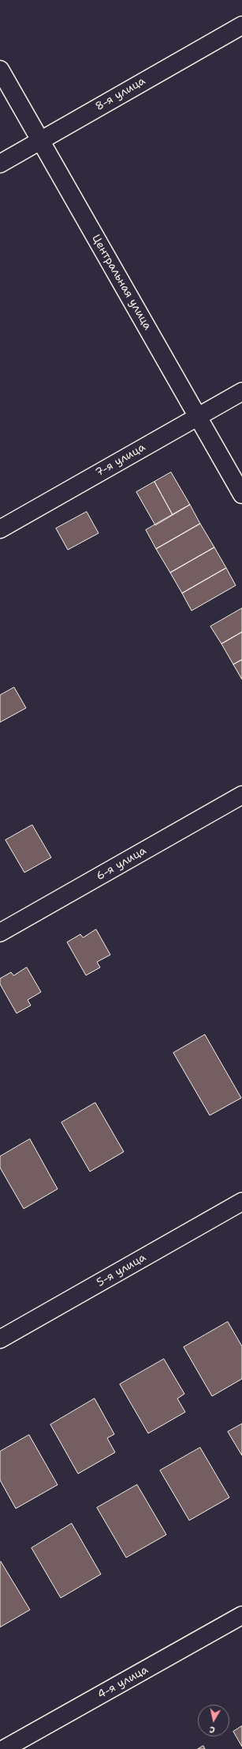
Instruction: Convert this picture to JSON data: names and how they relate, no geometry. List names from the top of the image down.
{
  "streets": {
    "street": [
      "8-я улица",
      "Центральная улица",
      "7-я улица",
      "6-я улица",
      "5-я улица",
      "4-я улица"
    ]
  },
  "crossings": [
    ["8-я улица", "Центральная улица"],
    ["Центральная улица", "7-я улица"]
  ],
  "north": "bottom"
}
